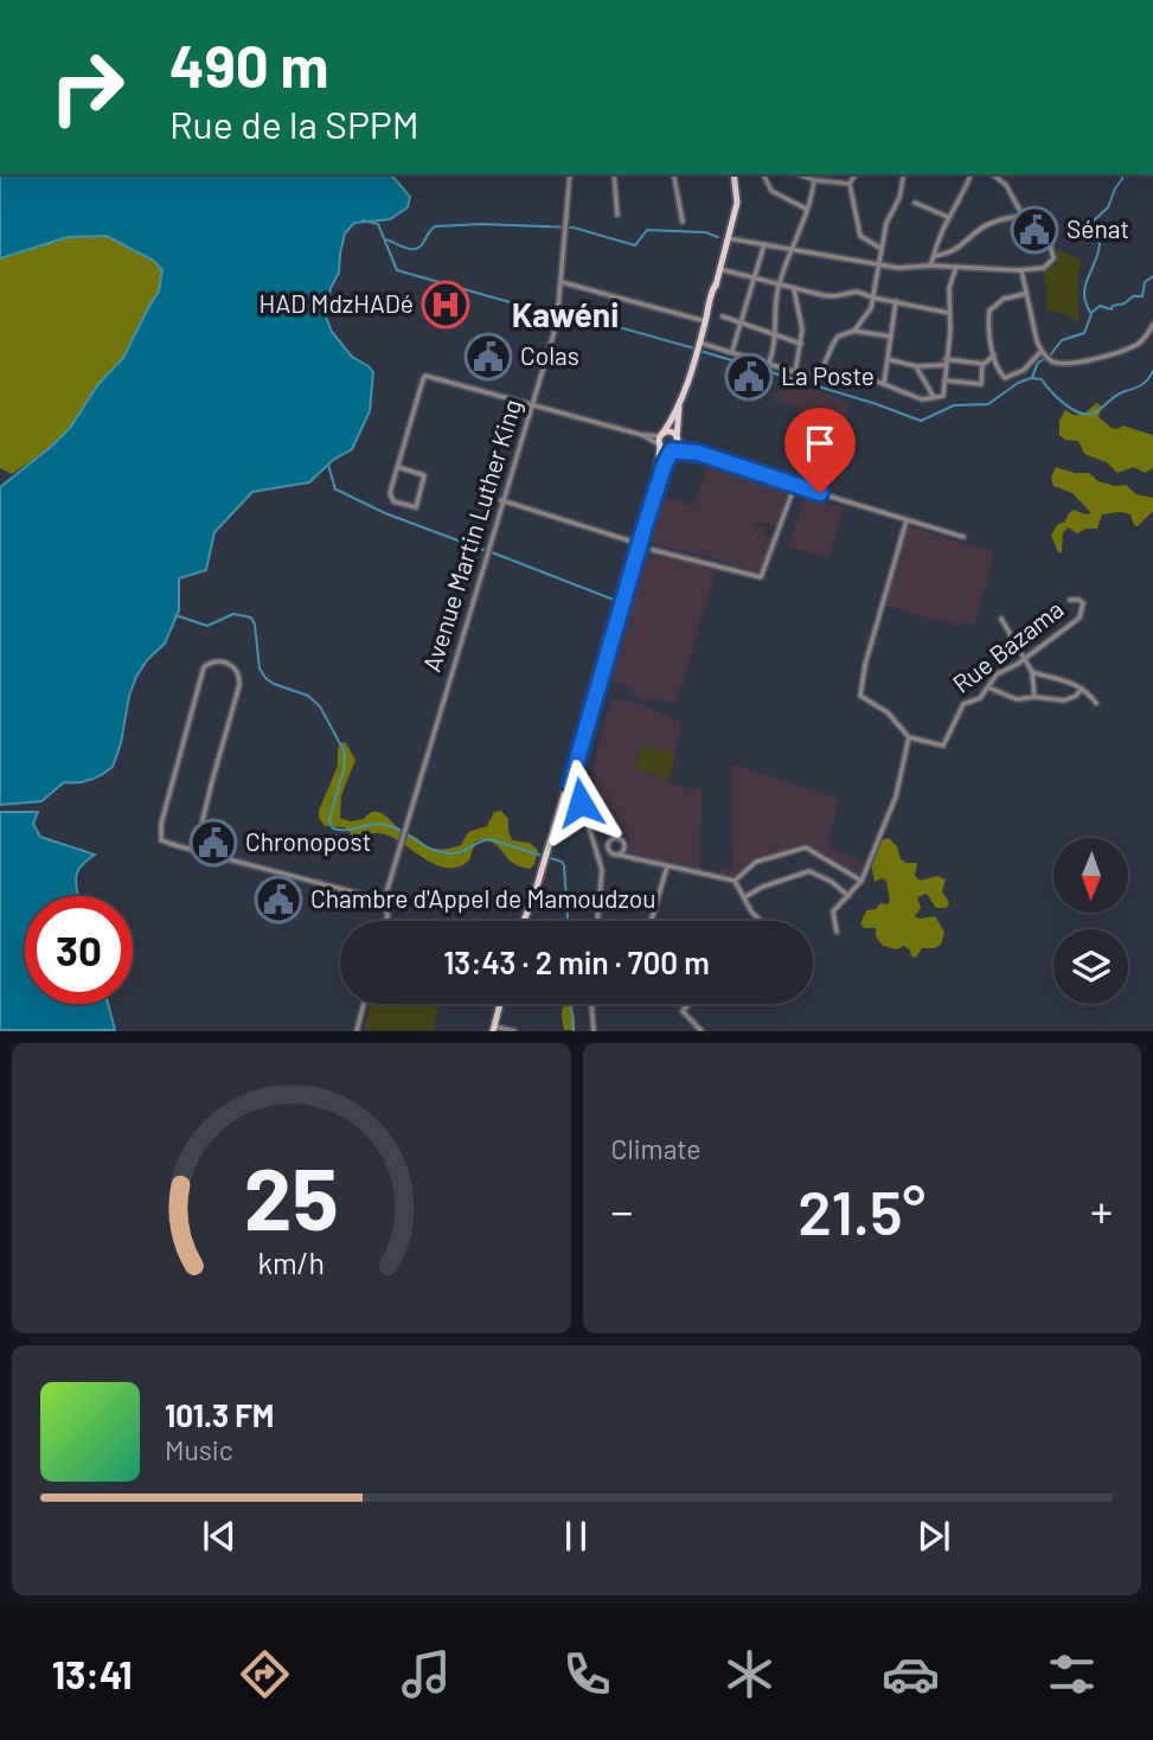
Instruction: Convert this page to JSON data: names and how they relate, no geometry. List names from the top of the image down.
{
  "streets": {
    "street": ["Avenue Martin Luther King", "Rue Bazama"]
  },
  "districts": ["Kawéni"],
  "places": {
    "public building": [
      "Sénat",
      "Colas",
      "La Poste",
      "Chronopost",
      "Chambre d'Appel de Mamoudzou"
    ],
    "hospital": ["HAD MdzHADé"]
  },
  "north": "bottom",
  "page": {
    "turn": ["490 m", "Rue de la SPPM"],
    "limit": "30",
    "trip": "13:43 · 2 min · 700 m",
    "tile": "Climate",
    "heat": ["−", "21.5°", "+"],
    "song": ["101.3 FM", "Music"],
    "tabs": "13:41",
    "gauge": ["25", "km/h"]
  }
}
